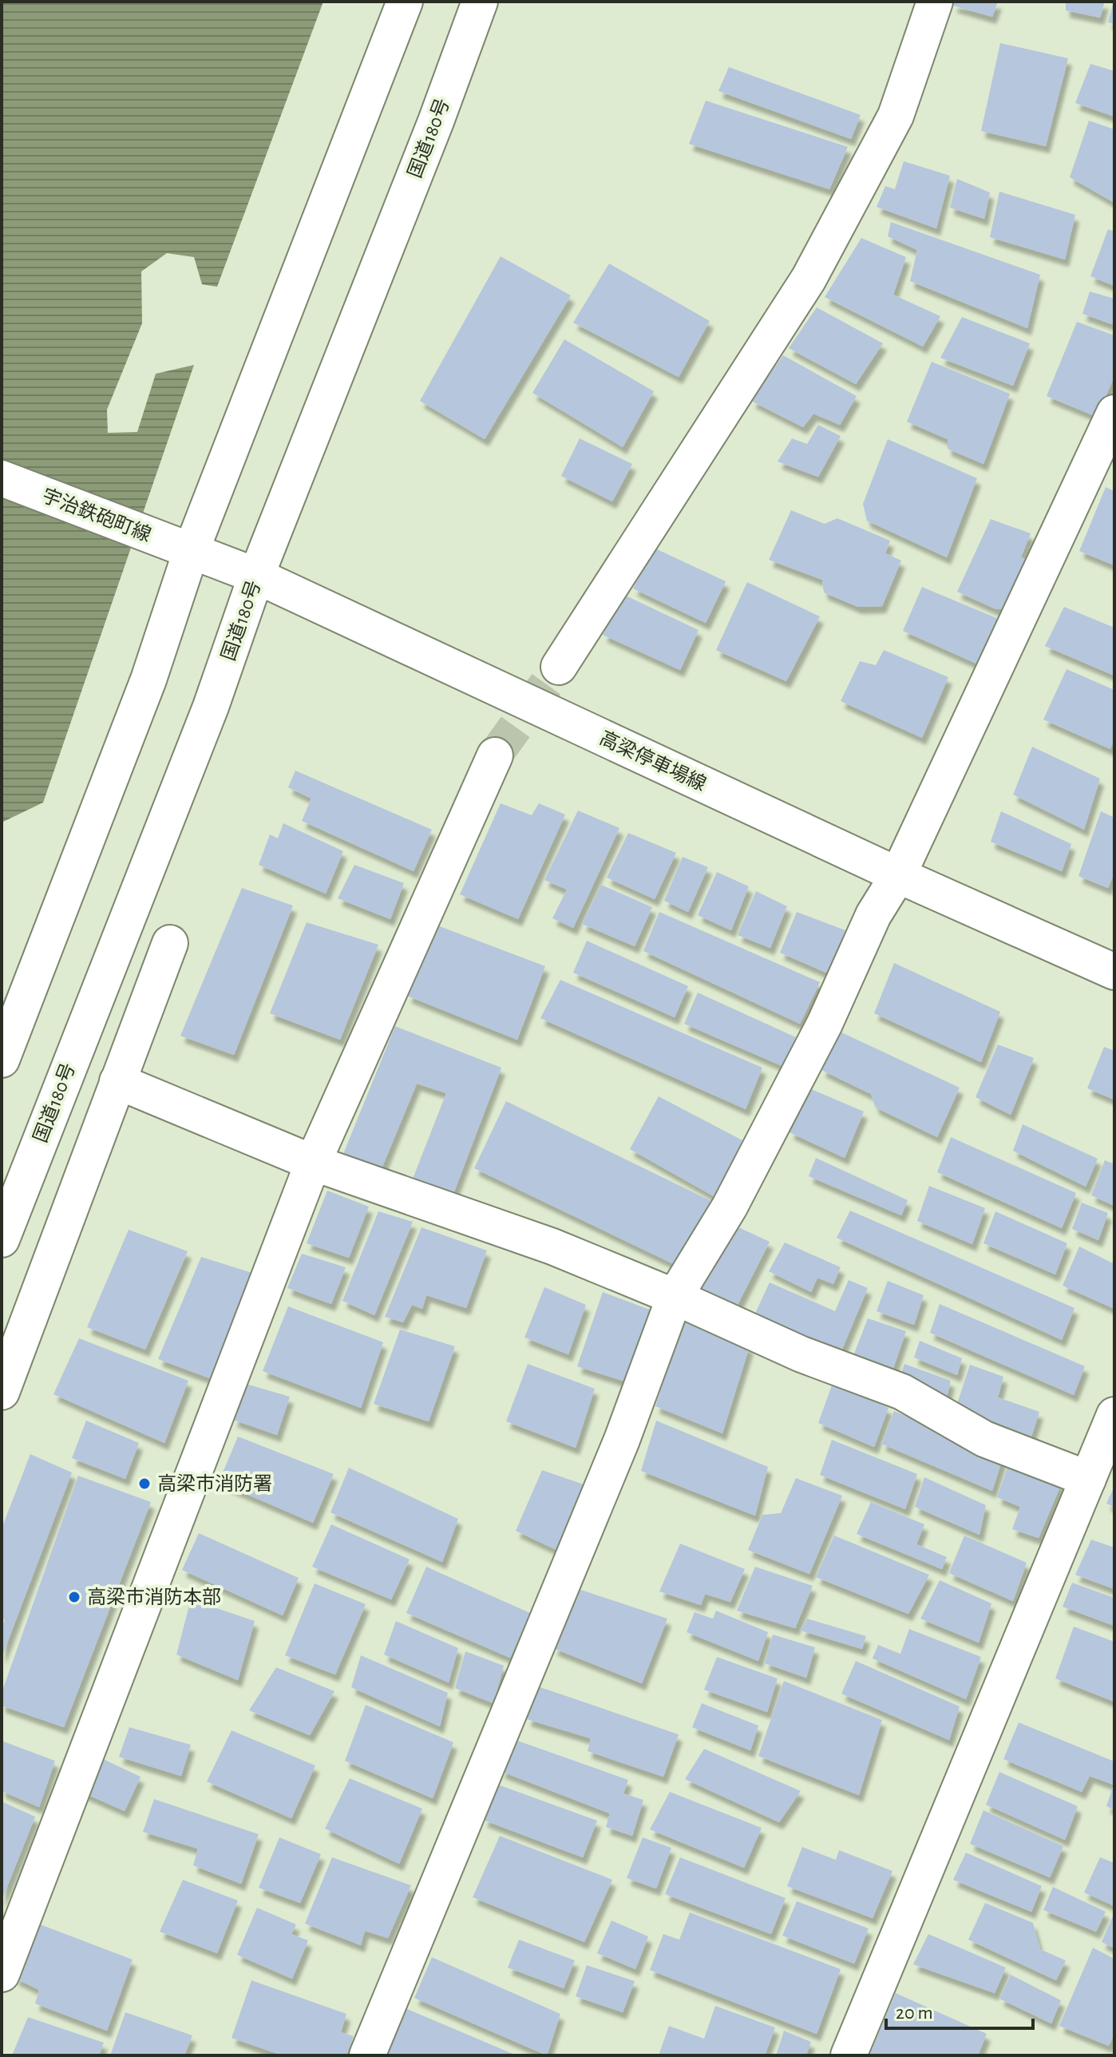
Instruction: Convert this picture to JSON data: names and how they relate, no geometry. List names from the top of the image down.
{
  "streets": {
    "main road": ["国道180号", "宇治鉄砲町線", "高梁停車場線"]
  },
  "crossings": [
    ["国道180号", "高梁停車場線"],
    ["宇治鉄砲町線", "高梁停車場線"]
  ],
  "places": ["高梁市消防署", "高梁市消防本部"],
  "scale_bar": "20 m"
}
